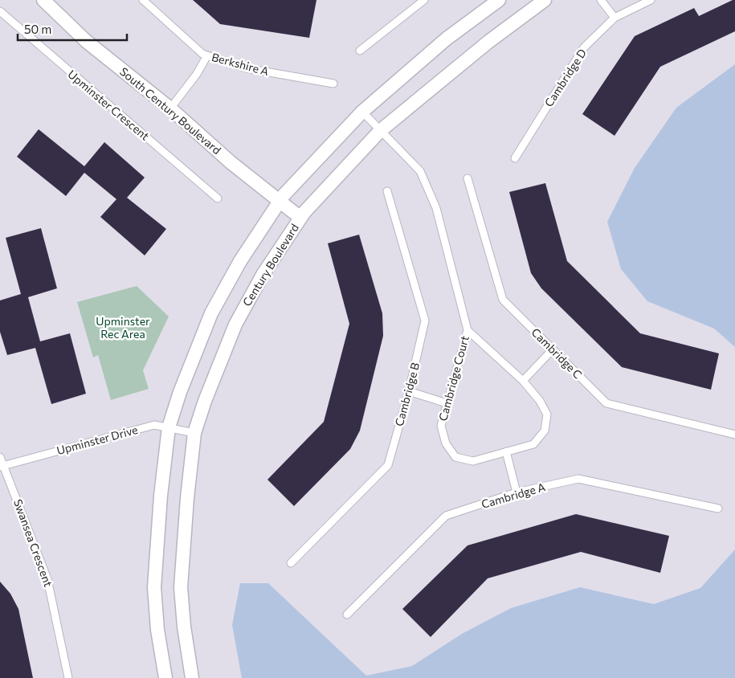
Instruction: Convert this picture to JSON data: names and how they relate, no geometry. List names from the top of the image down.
{
  "streets": {
    "street": ["South Century Boulevard", "Century Boulevard"],
    "lane": [
      "Berkshire A",
      "Cambridge D",
      "Upminster Crescent",
      "Cambridge C",
      "Cambridge Court",
      "Cambridge B",
      "Upminster Drive",
      "Cambridge A",
      "Swansea Crescent"
    ]
  },
  "crossings": [
    ["South Century Boulevard", "Century Boulevard"],
    ["Century Boulevard", "Cambridge Court"],
    ["Century Boulevard", "Upminster Drive"],
    ["Upminster Drive", "Swansea Crescent"]
  ],
  "parks": ["Upminster Rec Area"],
  "scale_bar": "50 m"
}
